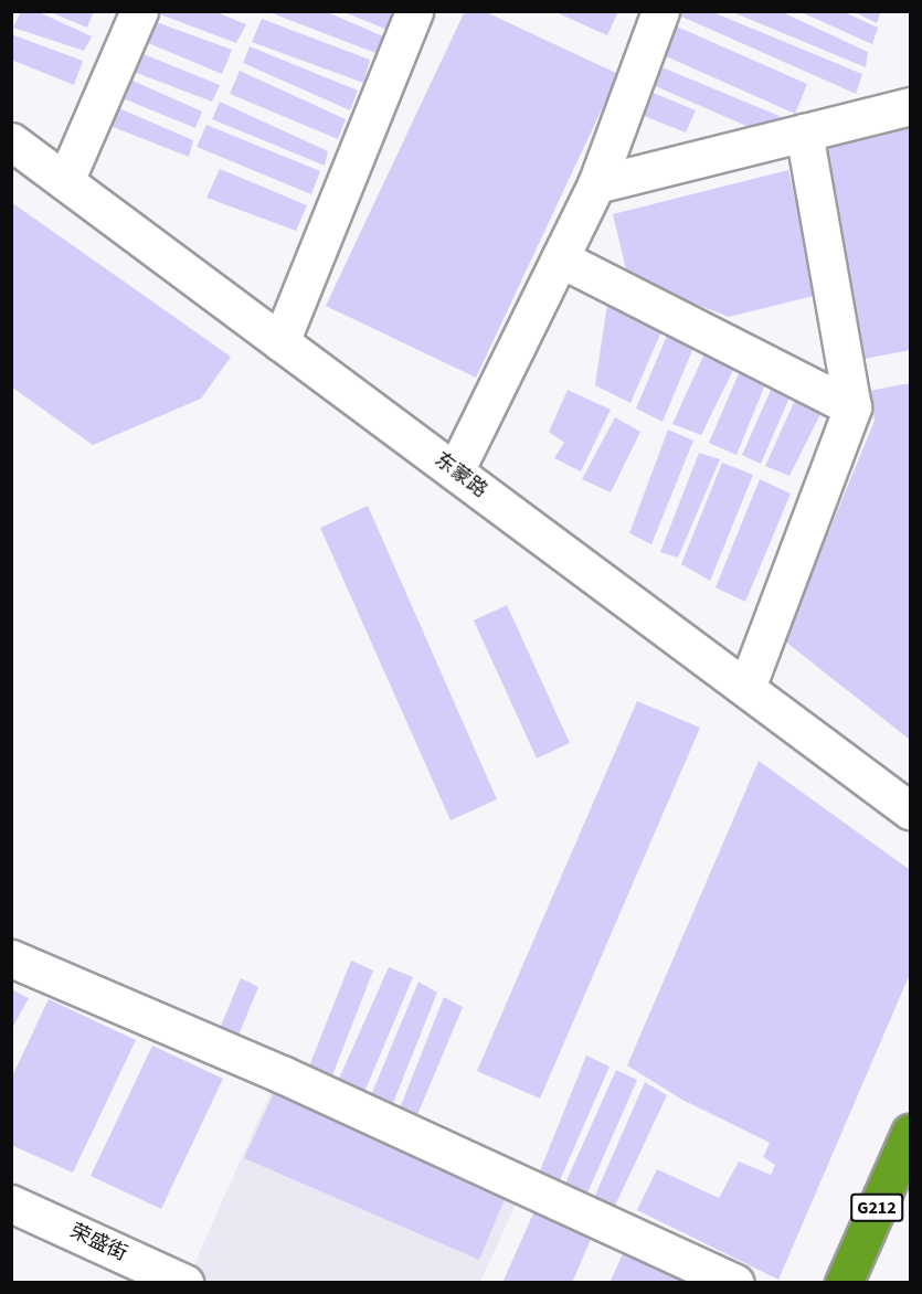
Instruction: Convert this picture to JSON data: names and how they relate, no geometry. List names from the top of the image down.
{
  "streets": {
    "highway": ["G212"],
    "street": ["东蒙路", "荣盛街"]
  }
}
